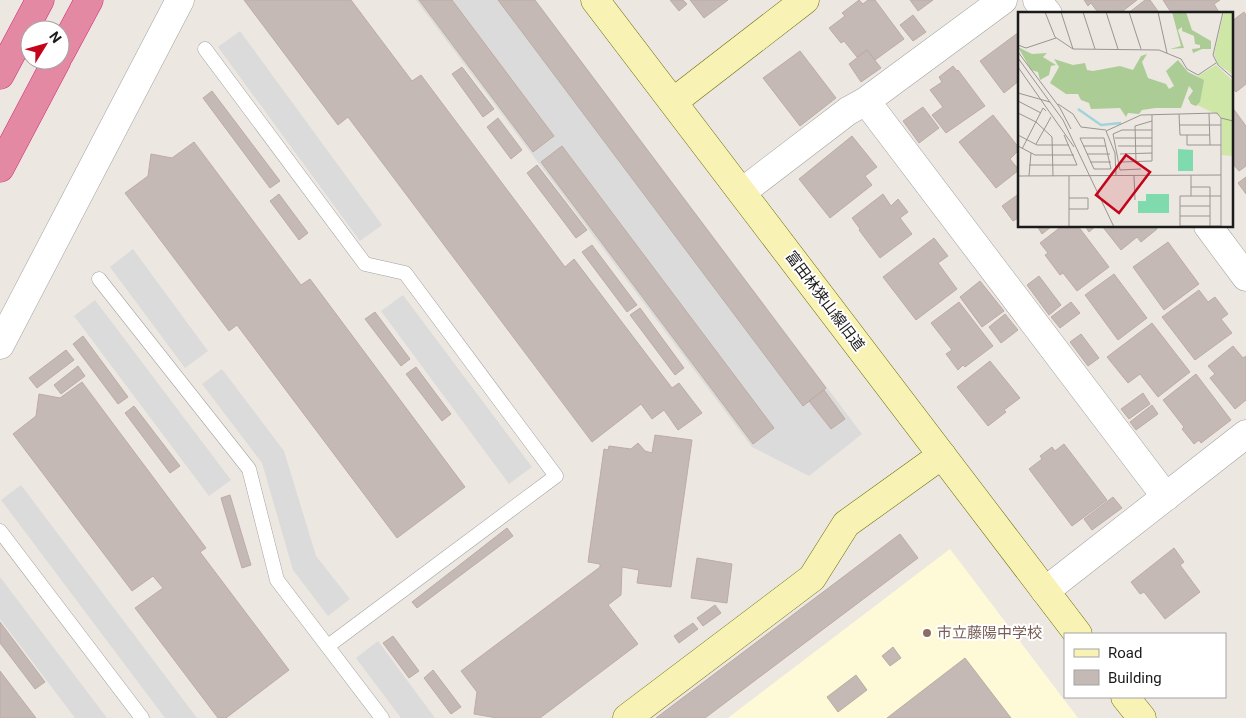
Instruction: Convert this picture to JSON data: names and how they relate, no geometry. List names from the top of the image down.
{
  "streets": {
    "street": ["富田林狭山線旧道"]
  },
  "places": ["市立藤陽中学校"],
  "legend": ["Road", "Building"],
  "north": "top right"
}
